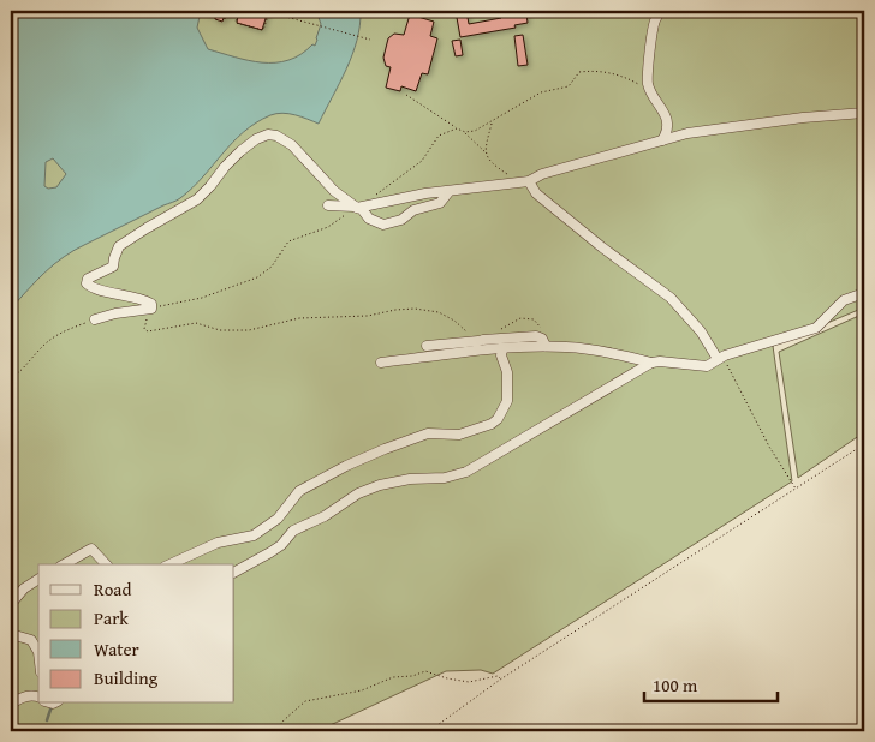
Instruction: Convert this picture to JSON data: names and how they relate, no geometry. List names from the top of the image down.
{
  "legend": [
    "Road",
    "Park",
    "Water",
    "Building"
  ],
  "scale_bar": "100 m"
}
